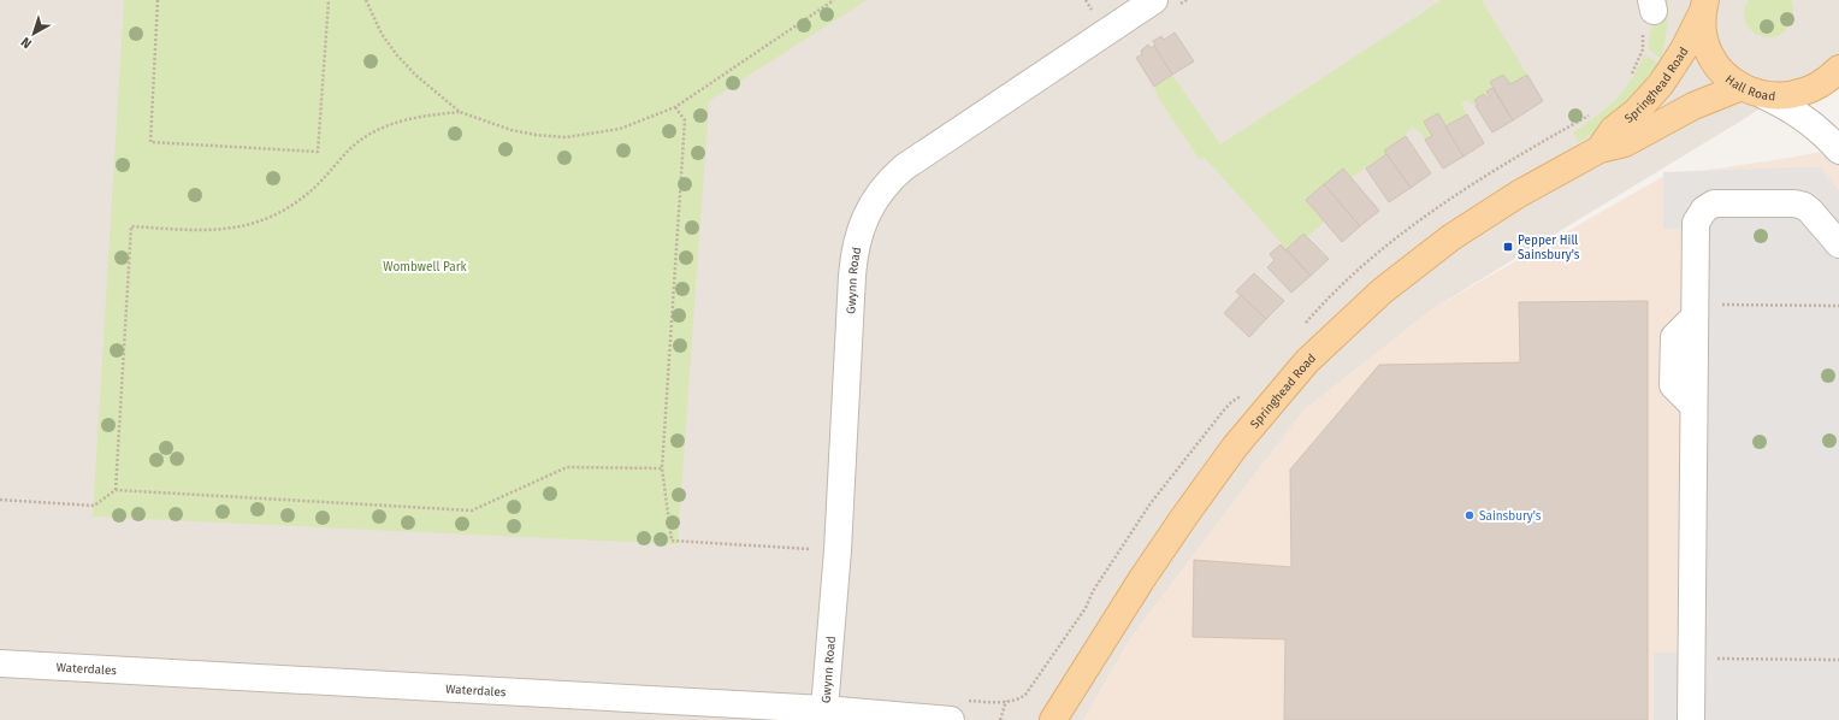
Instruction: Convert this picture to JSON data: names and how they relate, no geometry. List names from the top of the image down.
{
  "streets": {
    "main road": ["Springhead Road", "Hall Road"],
    "street": ["Gwynn Road", "Waterdales"]
  },
  "crossings": [
    ["Springhead Road", "Hall Road"],
    ["Gwynn Road", "Waterdales"]
  ],
  "parks": ["Wombwell Park"],
  "places": {
    "transit": ["Pepper Hill Sainsbury's"],
    "other": ["Sainsbury's"]
  },
  "north": "bottom left"
}
